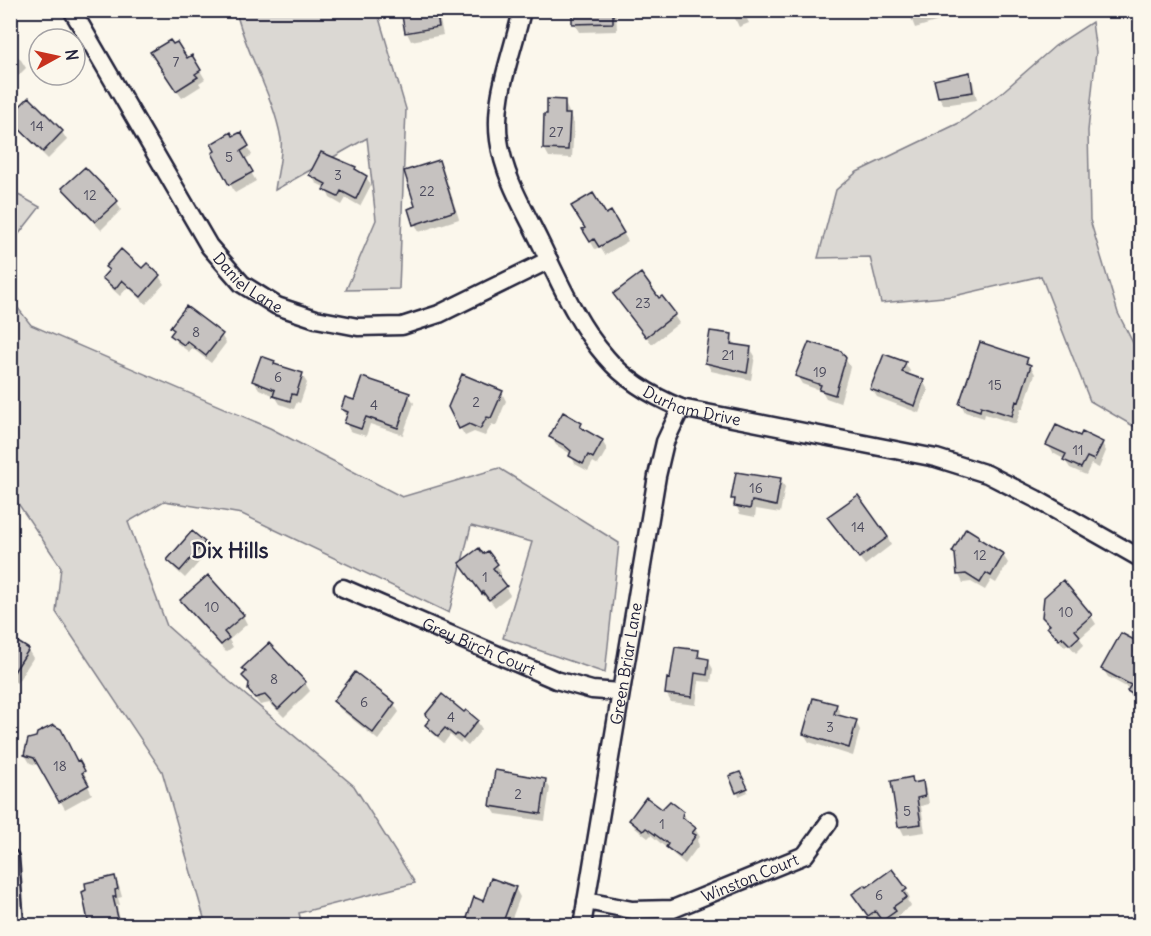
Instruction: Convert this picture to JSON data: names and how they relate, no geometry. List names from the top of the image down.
{
  "streets": {
    "street": [
      "Daniel Lane",
      "Durham Drive",
      "Grey Birch Court",
      "Green Briar Lane",
      "Winston Court"
    ]
  },
  "crossings": [
    ["Daniel Lane", "Durham Drive"],
    ["Durham Drive", "Green Briar Lane"],
    ["Grey Birch Court", "Green Briar Lane"],
    ["Green Briar Lane", "Winston Court"]
  ],
  "districts": ["Dix Hills"],
  "house_numbers": [
    "7",
    "14",
    "27",
    "5",
    "3",
    "22",
    "12",
    "23",
    "8",
    "21",
    "19",
    "6",
    "15",
    "2",
    "4",
    "11",
    "16",
    "14",
    "12",
    "1",
    "10",
    "10",
    "8",
    "6",
    "4",
    "3",
    "18",
    "2",
    "5",
    "1",
    "6"
  ],
  "north": "right"
}
